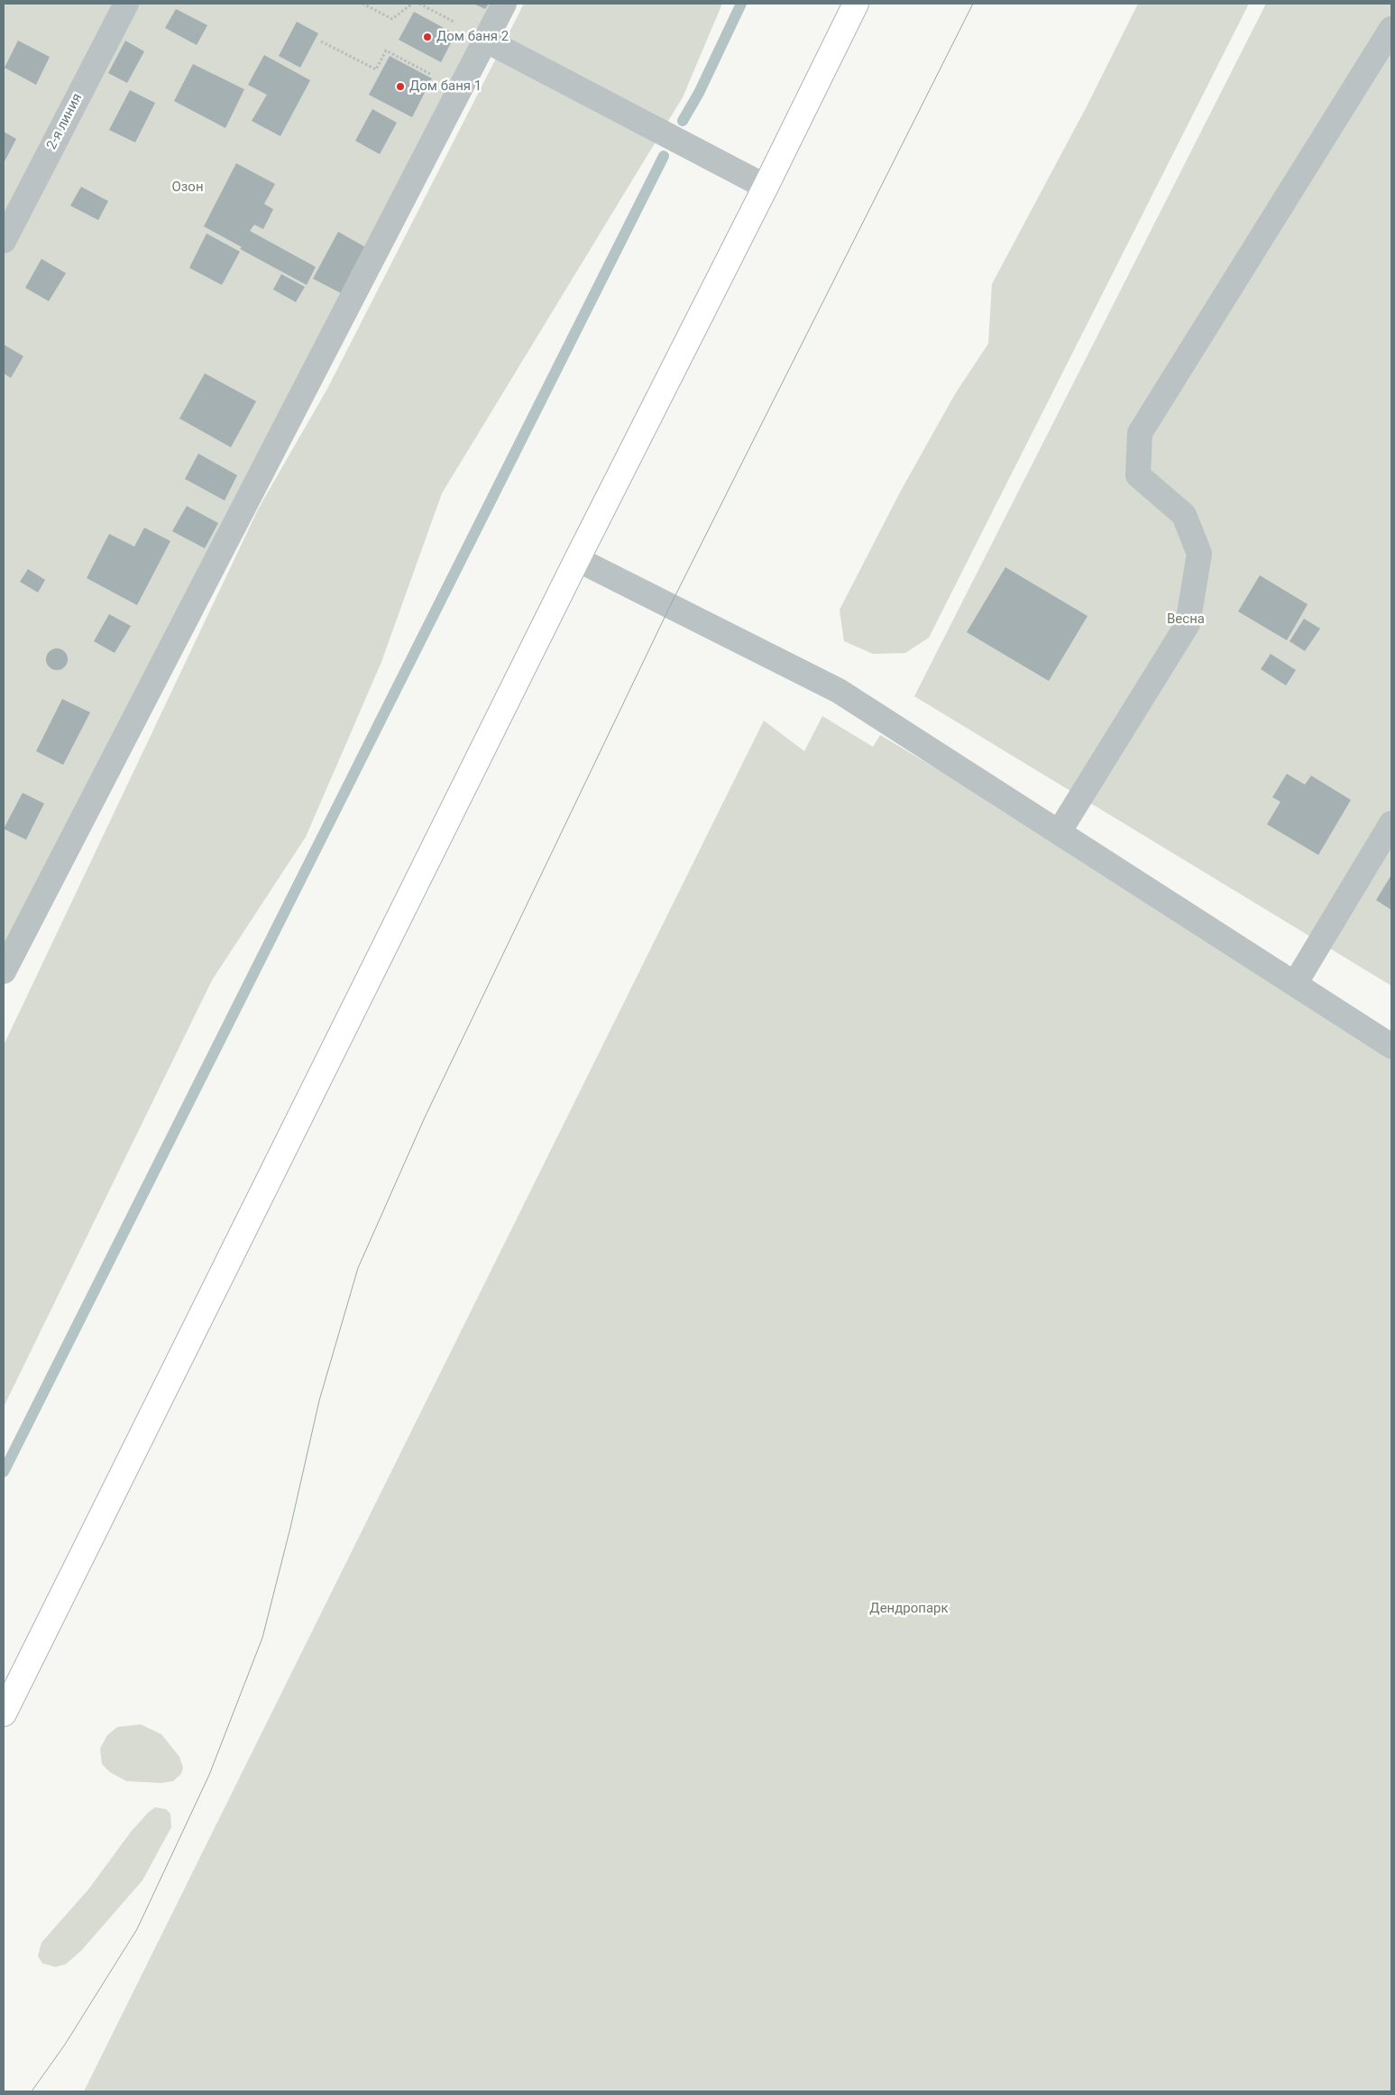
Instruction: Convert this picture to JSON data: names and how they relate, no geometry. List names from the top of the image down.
{
  "streets": {
    "lane": ["2-я линия"]
  },
  "parks": ["Озон", "Весна", "Дендропарк"],
  "places": ["Дом баня 2", "Дом баня 1"]
}
